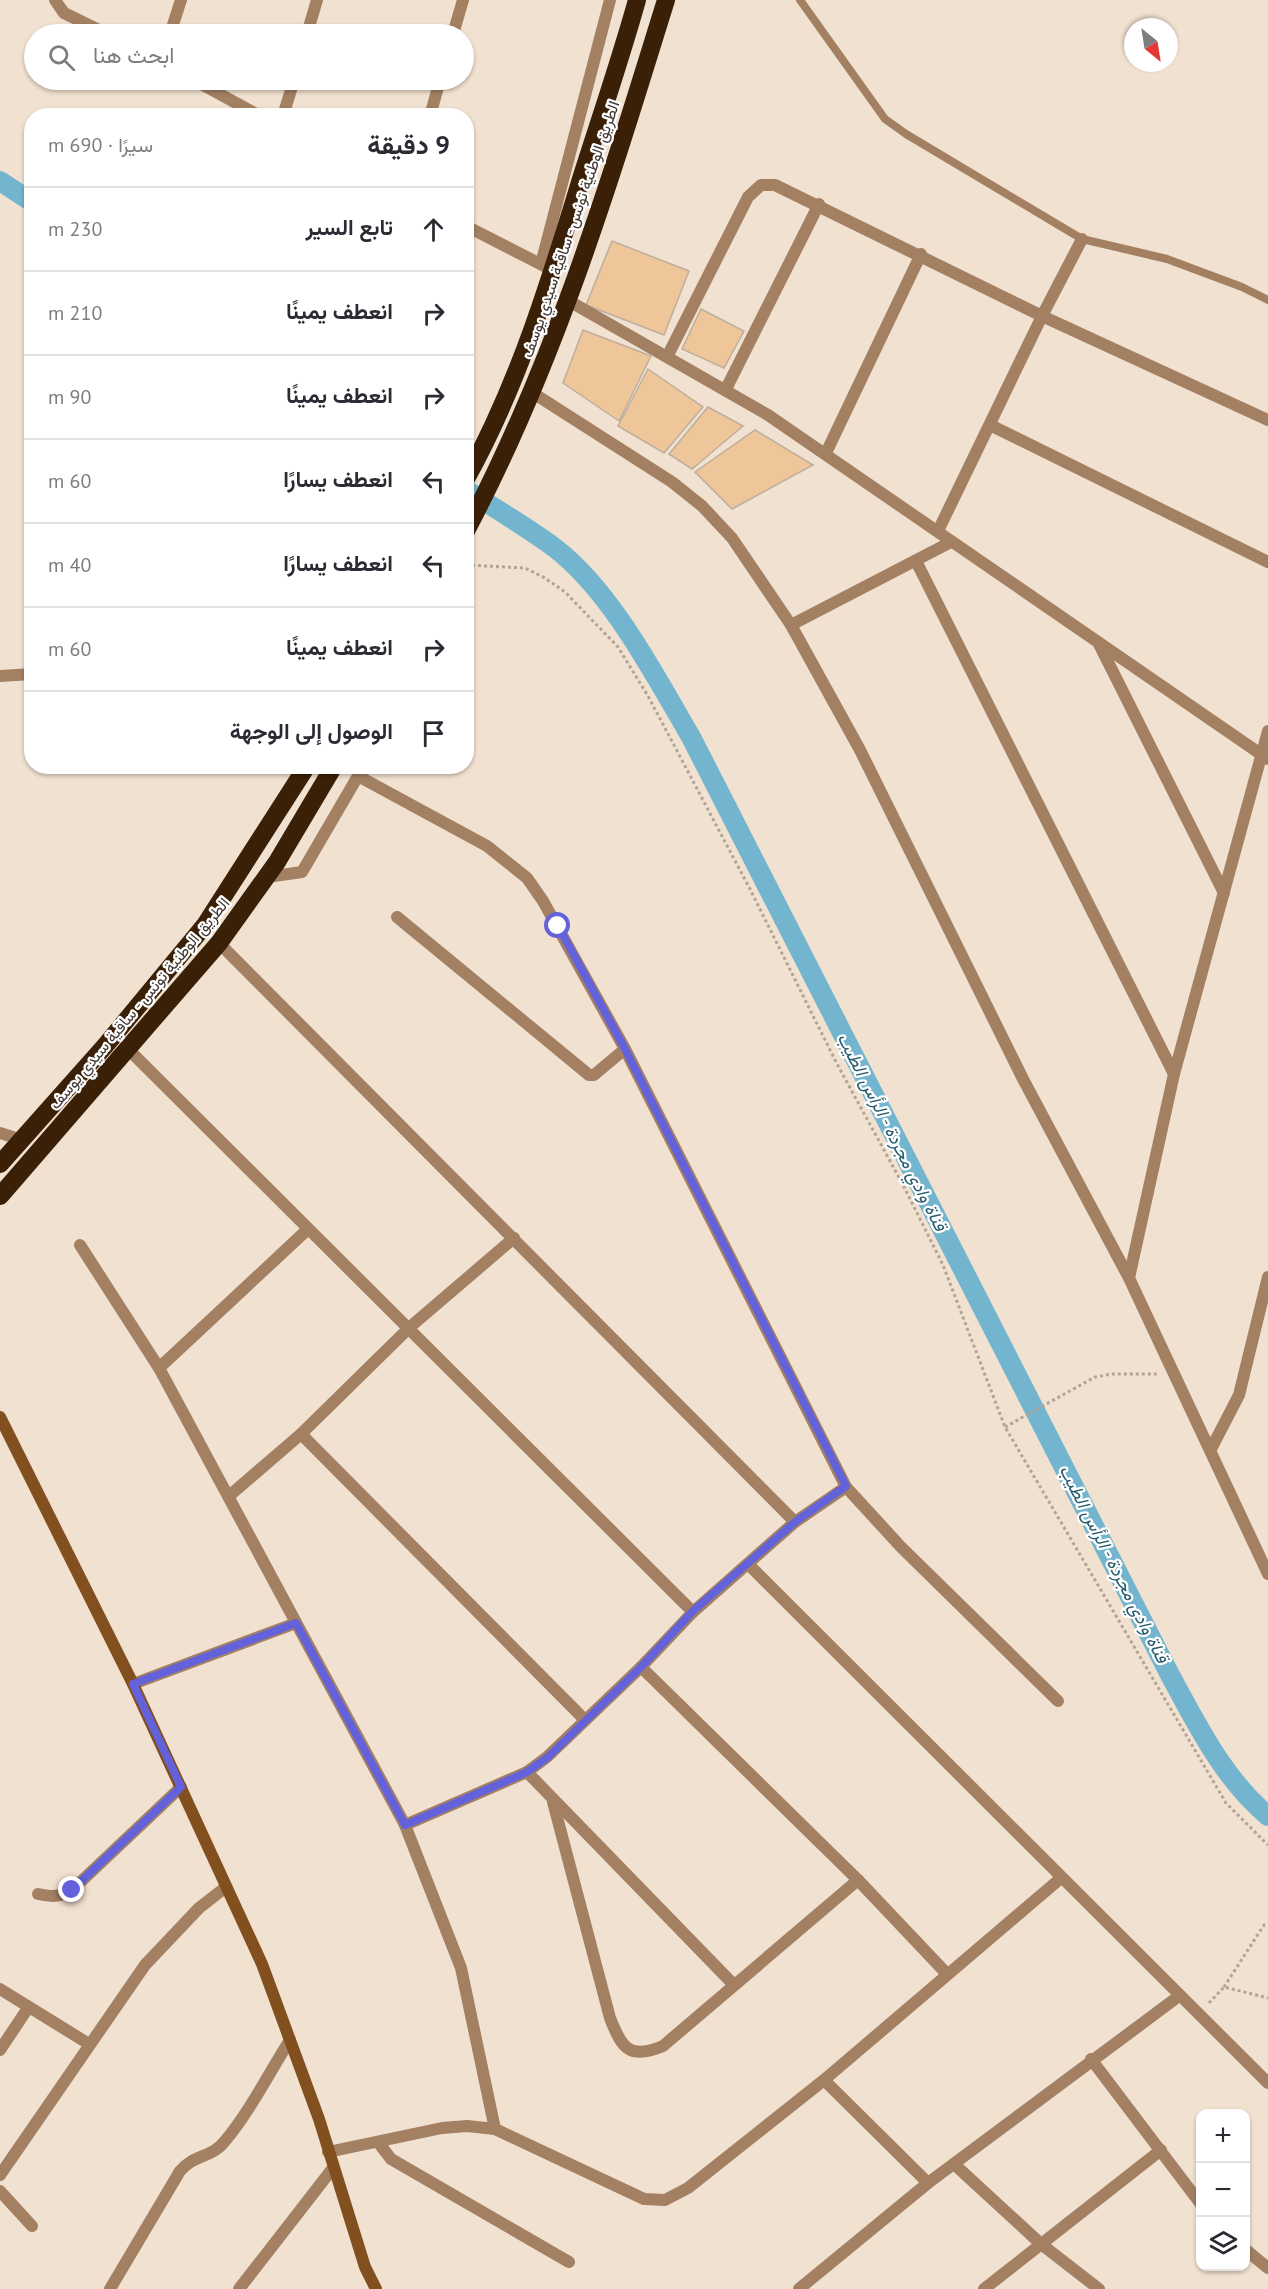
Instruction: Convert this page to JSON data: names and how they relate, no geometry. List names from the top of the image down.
{
  "streets": {
    "highway": ["الطريق الوطنية تونس - ساقية سيدي يوسف"]
  },
  "water": ["قناة وادي مجردة - الرأس الطيب"],
  "north": "bottom right",
  "page": {
    "search": "ابحث هنا",
    "heading": ["9 دقيقة", "سيرًا · 690 m"],
    "list": [
      ["تابع السير", "230 m"],
      ["انعطف يمينًا", "210 m"],
      ["انعطف يمينًا", "90 m"],
      ["انعطف يسارًا", "60 m"],
      ["انعطف يسارًا", "40 m"],
      ["انعطف يمينًا", "60 m"],
      "الوصول إلى الوجهة"
    ],
    "map_buttons": ["+", "−"]
  }
}
